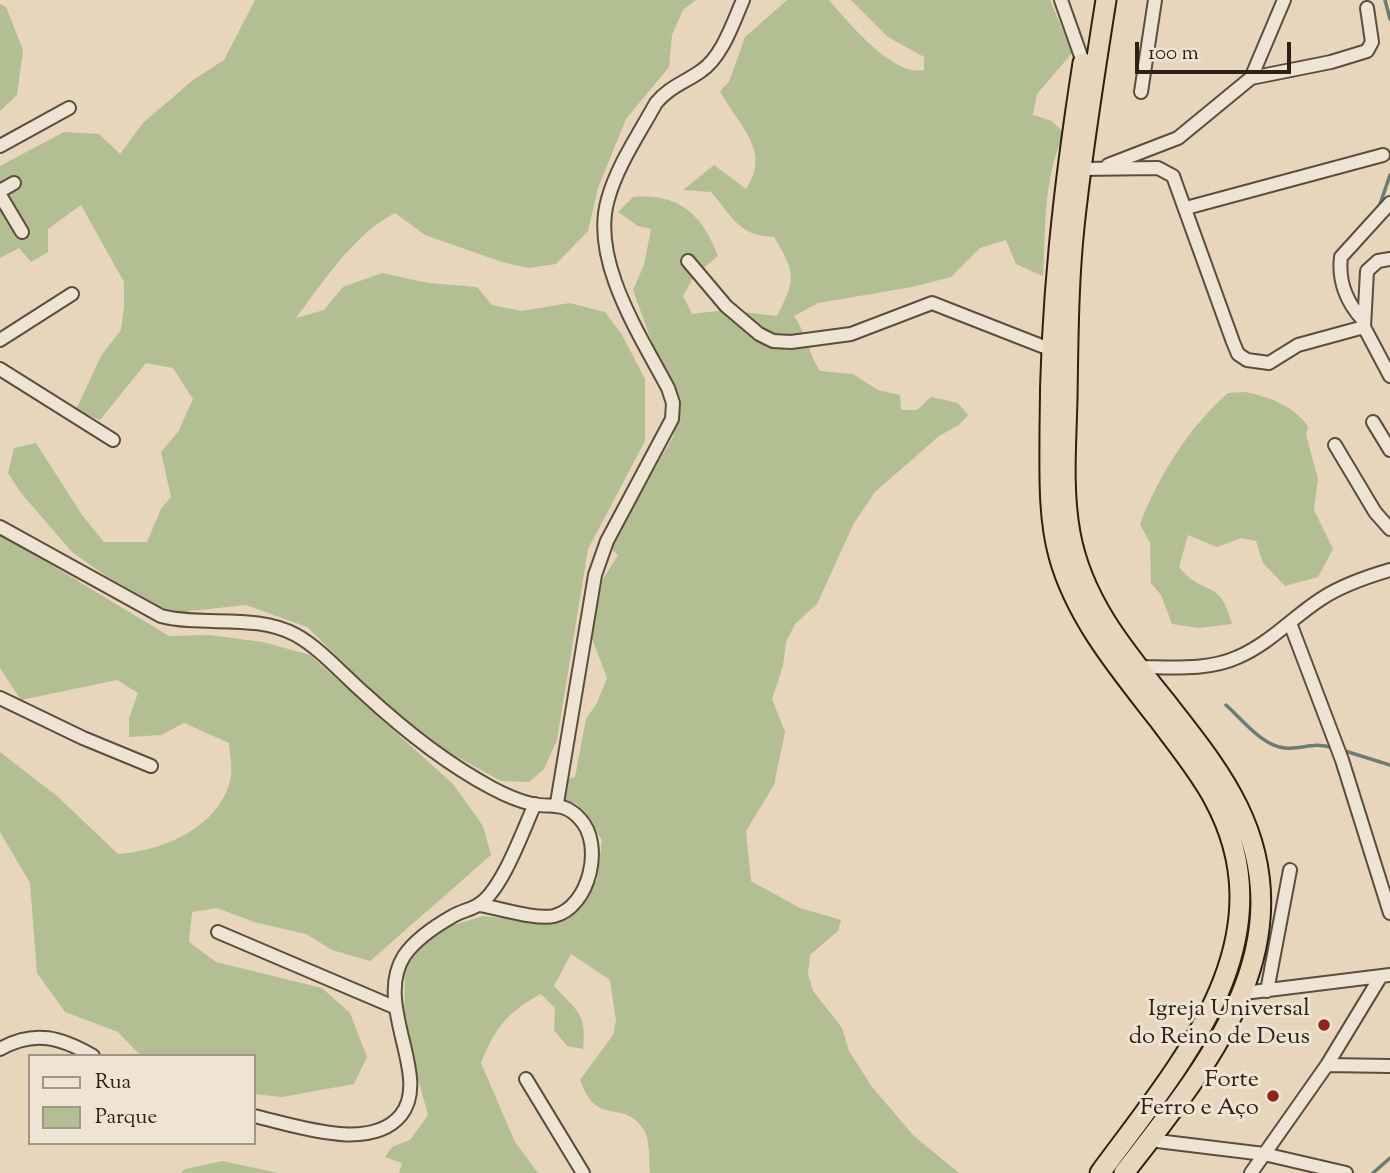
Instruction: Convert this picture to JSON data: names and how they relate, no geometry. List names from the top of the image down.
{
  "places": ["Igreja Universal do Reino de Deus", "Forte Ferro e Aço"],
  "legend": ["Rua", "Parque"],
  "scale_bar": "100 m"
}
